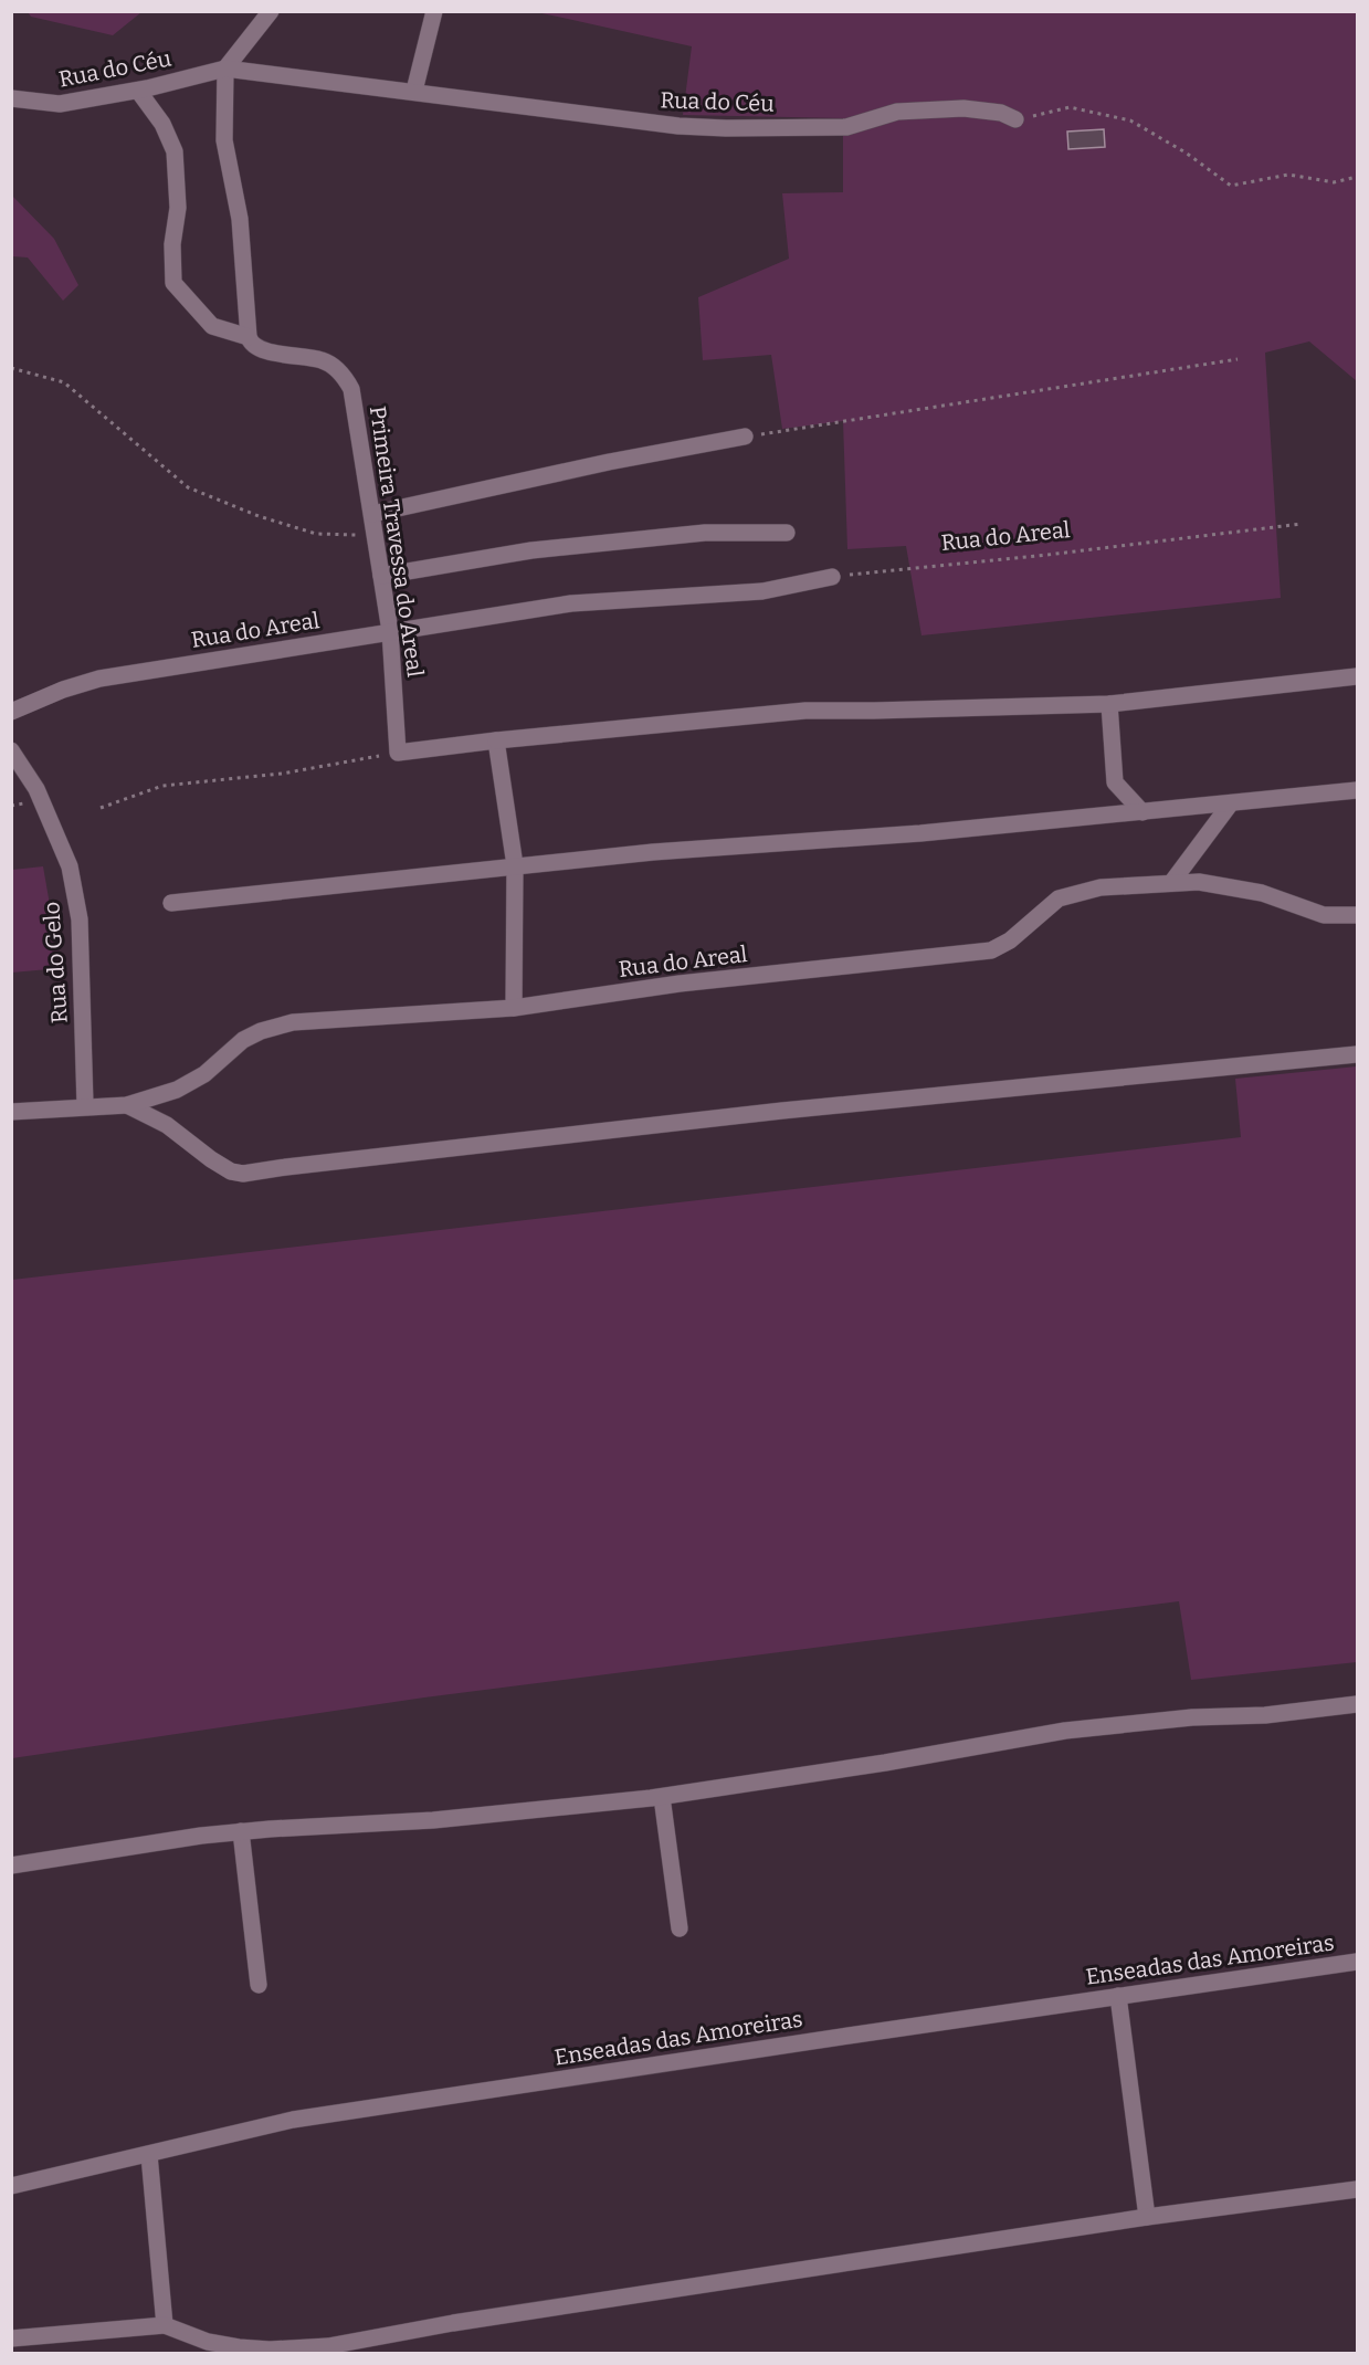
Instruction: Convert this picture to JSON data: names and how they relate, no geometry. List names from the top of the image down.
{
  "streets": {
    "street": [
      "Rua do Céu",
      "Rua do Areal",
      "Primeira Travessa do Areal",
      "Rua do Gelo",
      "Enseadas das Amoreiras"
    ]
  },
  "crossings": [
    ["Rua do Areal", "Primeira Travessa do Areal"],
    ["Rua do Areal", "Rua do Gelo"]
  ]
}
